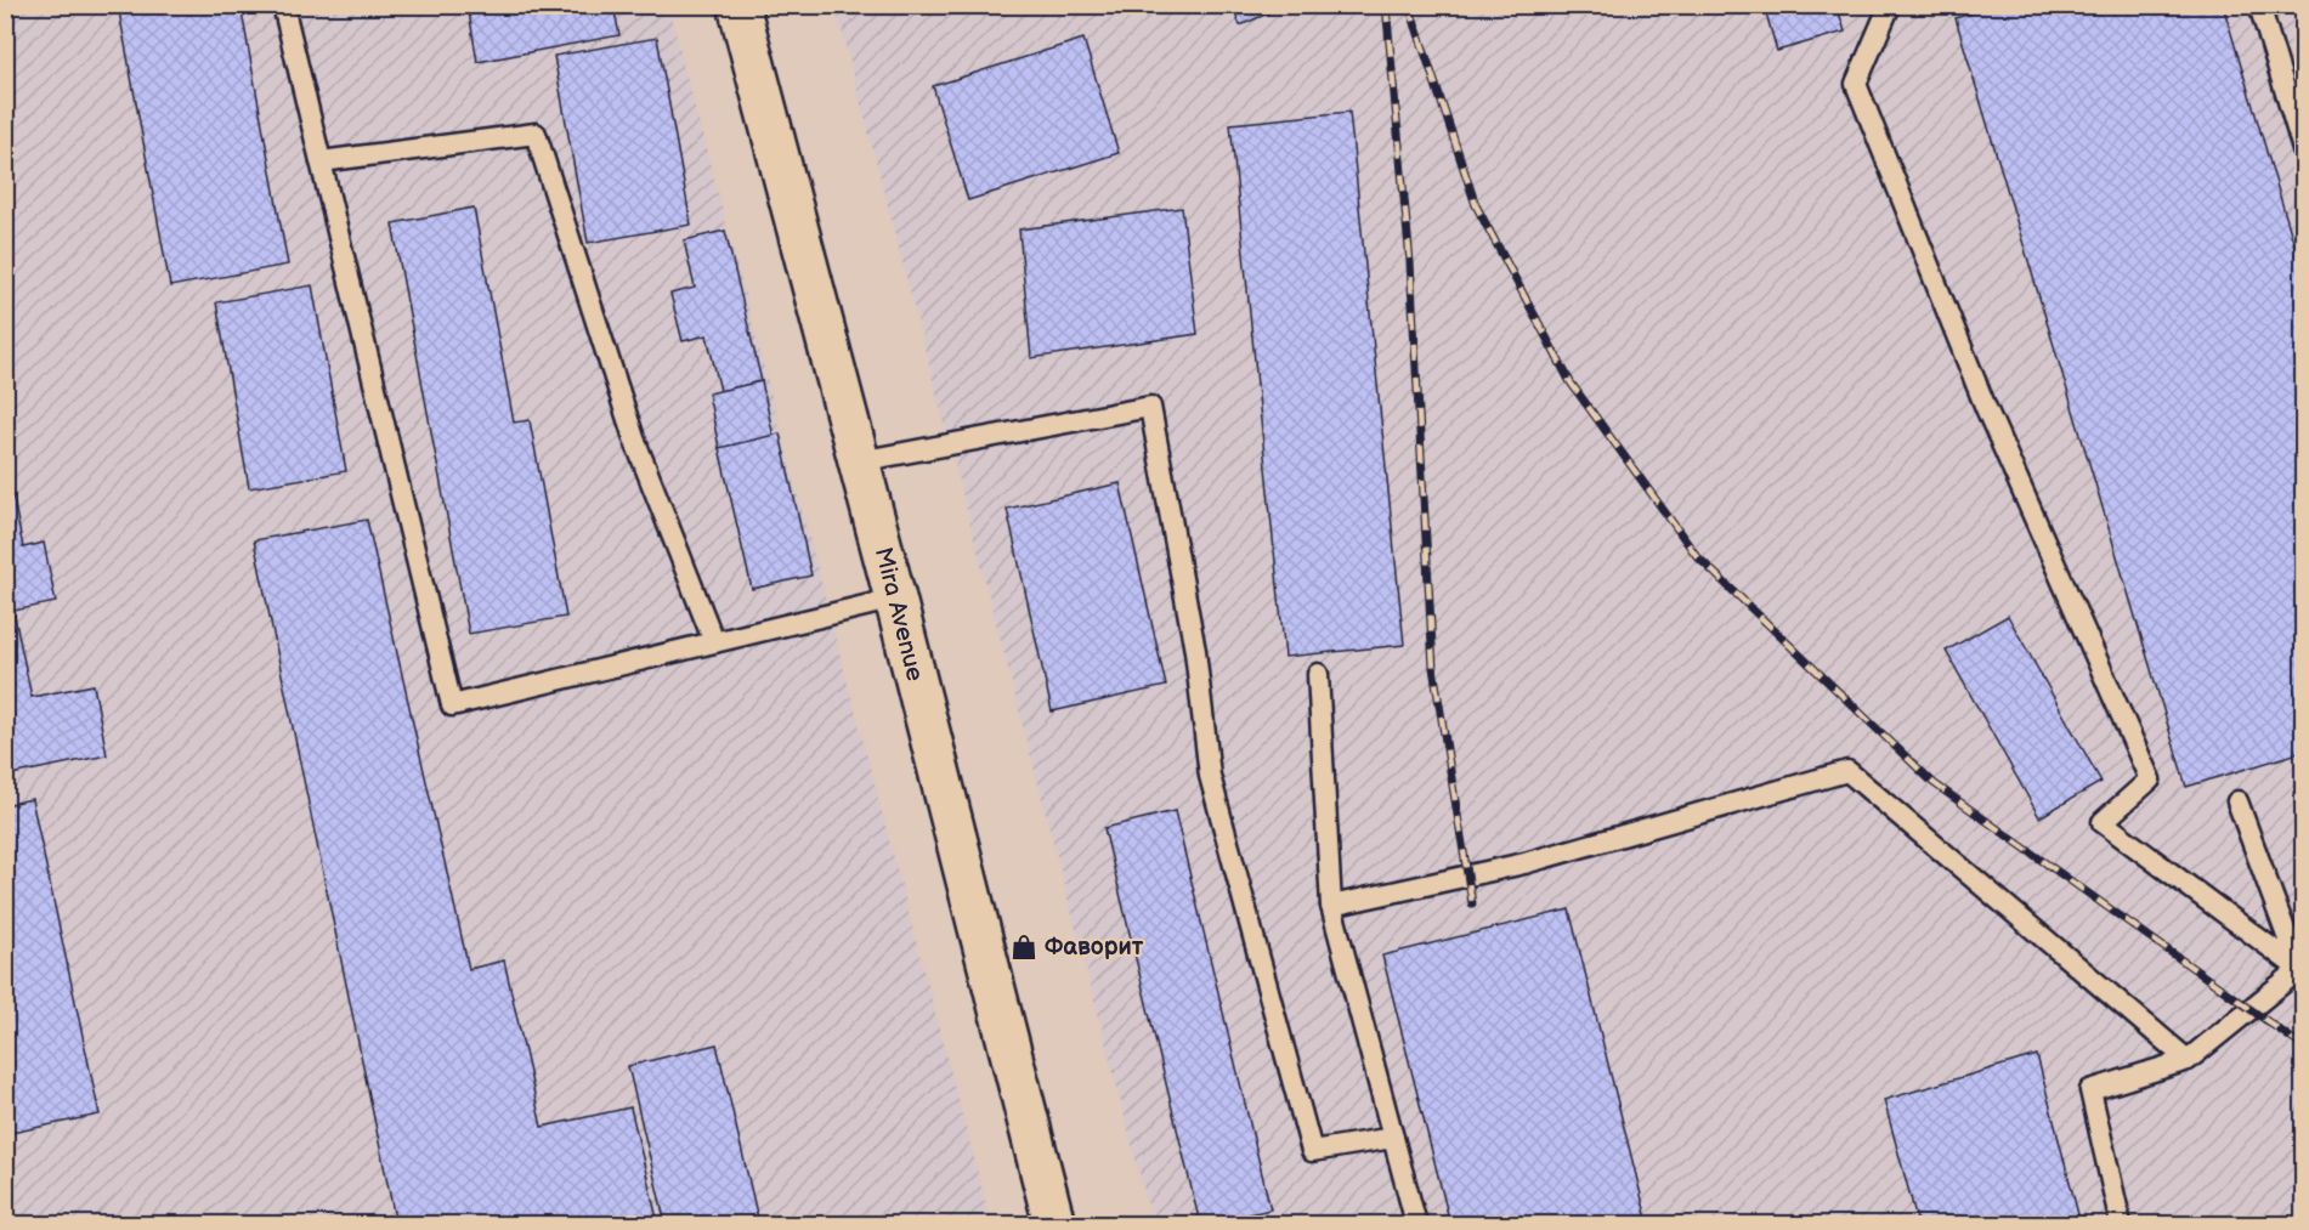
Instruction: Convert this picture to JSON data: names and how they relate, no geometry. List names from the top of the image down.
{
  "streets": {
    "main road": ["Mira Avenue"]
  },
  "places": {
    "shop": ["Фаворит"]
  }
}
